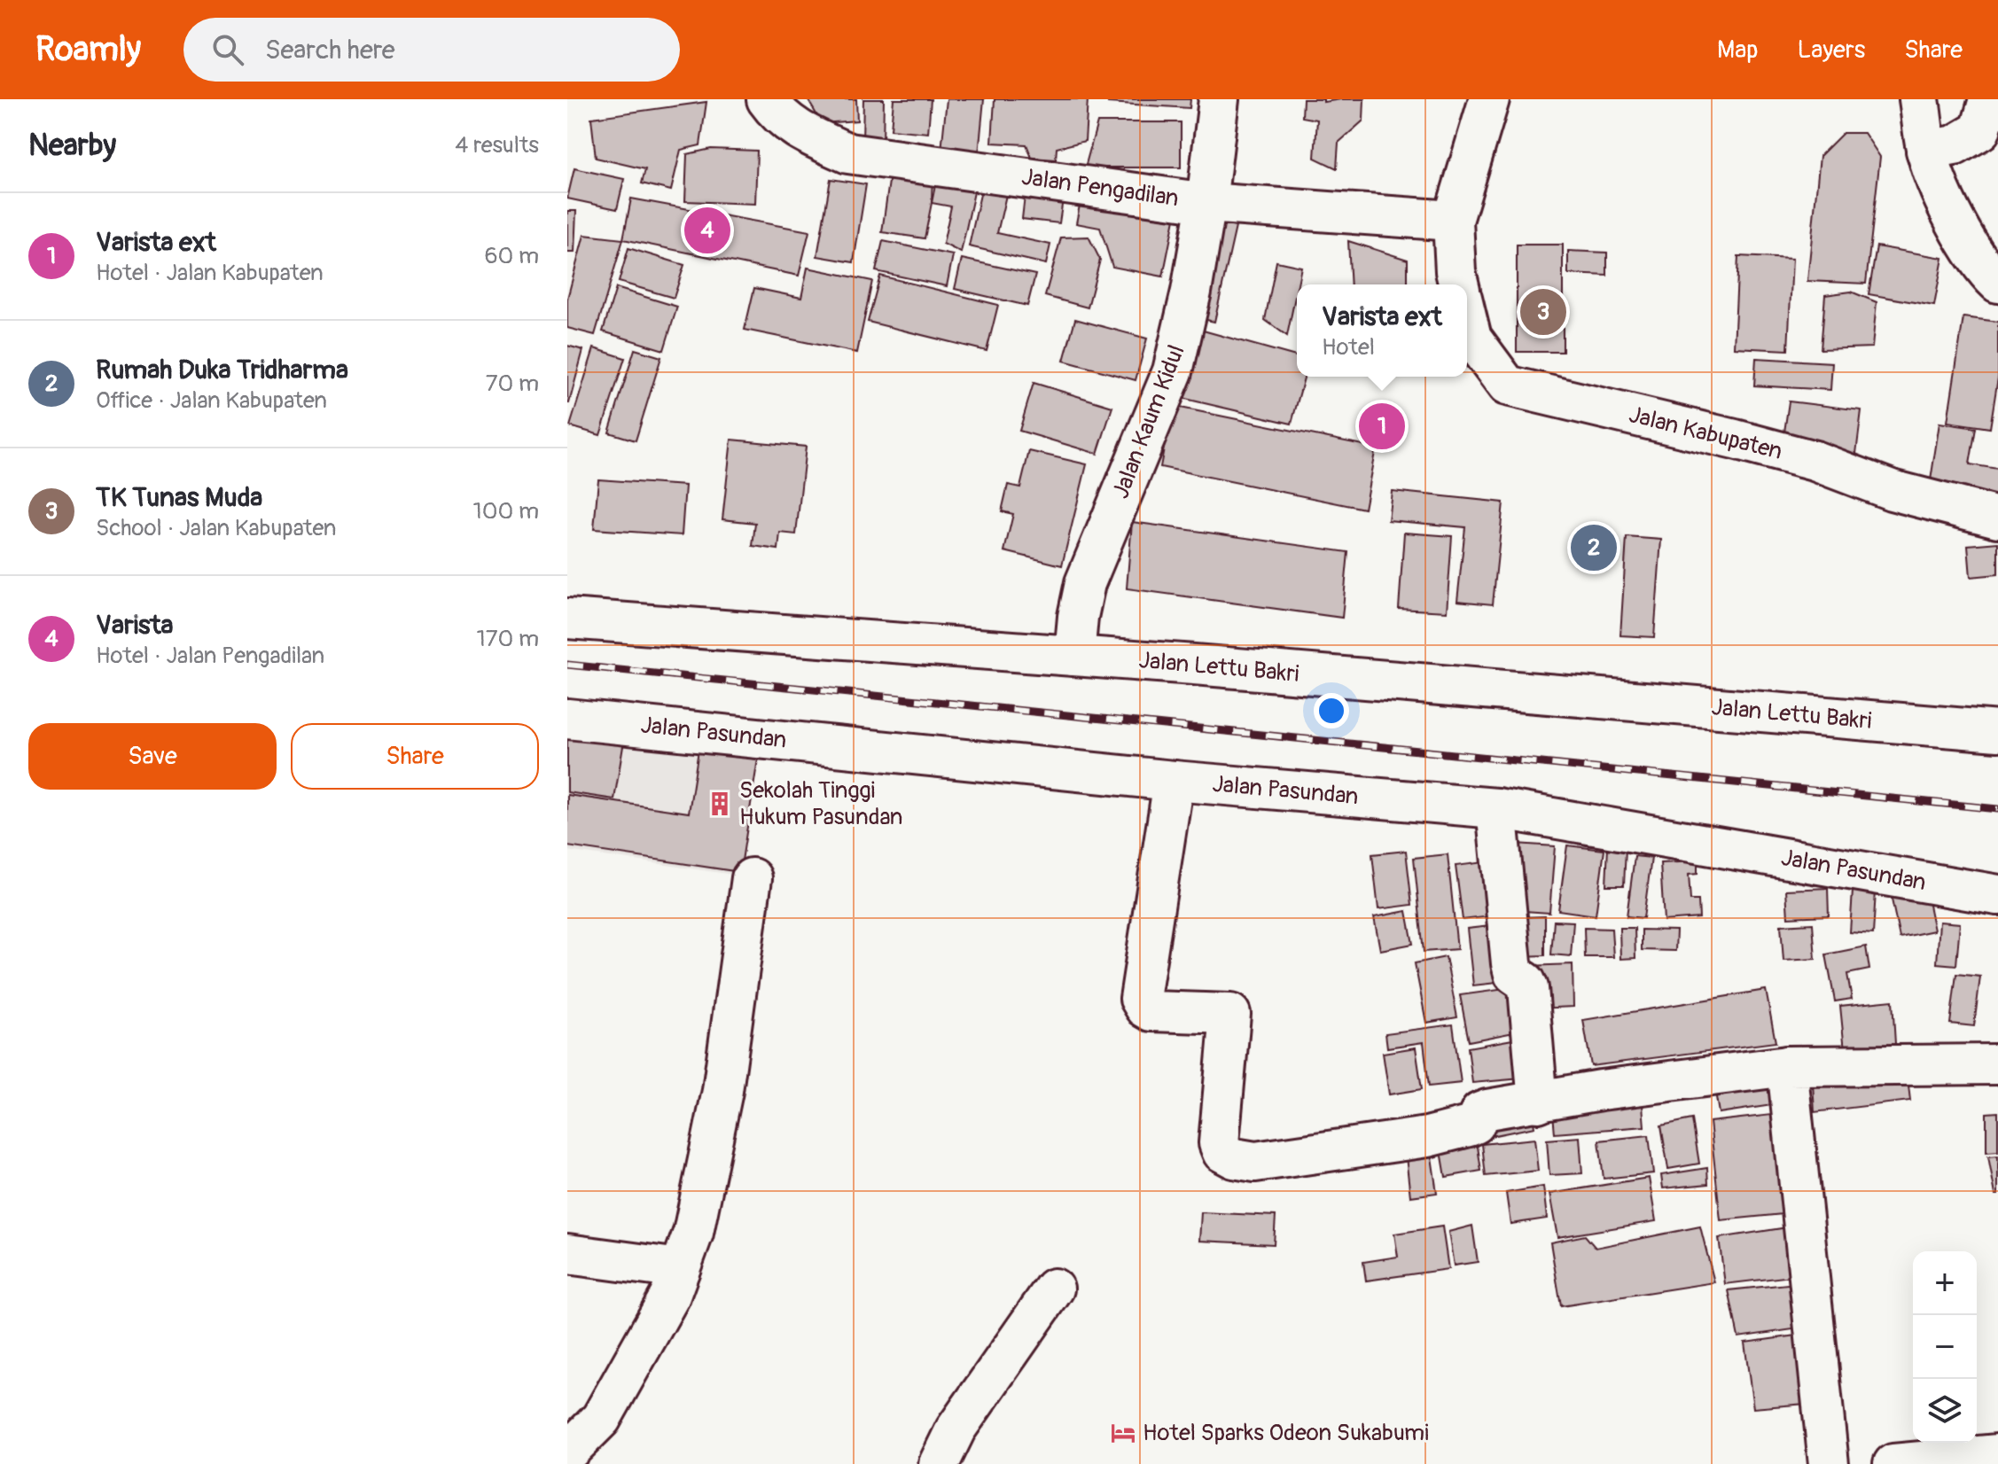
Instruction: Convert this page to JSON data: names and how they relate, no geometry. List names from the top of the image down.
{
  "streets": {
    "street": [
      "Jalan Pengadilan",
      "Jalan Kaum Kidul",
      "Jalan Kabupaten",
      "Jalan Lettu Bakri",
      "Jalan Pasundan"
    ]
  },
  "crossings": [
    ["Jalan Pengadilan", "Jalan Kaum Kidul"],
    ["Jalan Kaum Kidul", "Jalan Lettu Bakri"]
  ],
  "places": {
    "building": ["Sekolah Tinggi Hukum Pasundan"],
    "hotel": ["Hotel Sparks Odeon Sukabumi"]
  },
  "page": {
    "header": "Roamly",
    "search": "Search here",
    "nav": ["Map", "Layers", "Share"],
    "heading": ["Nearby", "4 results"],
    "list": [
      {
        "mark": "1",
        "name": "Varista ext",
        "note": "Hotel · Jalan Kabupaten",
        "value": "60 m"
      },
      {
        "mark": "2",
        "name": "Rumah Duka Tridharma",
        "note": "Office · Jalan Kabupaten",
        "value": "70 m"
      },
      {
        "mark": "3",
        "name": "TK Tunas Muda",
        "note": "School · Jalan Kabupaten",
        "value": "100 m"
      },
      {
        "mark": "4",
        "name": "Varista",
        "note": "Hotel · Jalan Pengadilan",
        "value": "170 m"
      }
    ],
    "pins": [
      "4",
      "3",
      "1",
      "2"
    ],
    "popup": ["Varista ext", "Hotel"],
    "buttons": ["Save", "Share"],
    "map_buttons": ["+", "−"]
  }
}
